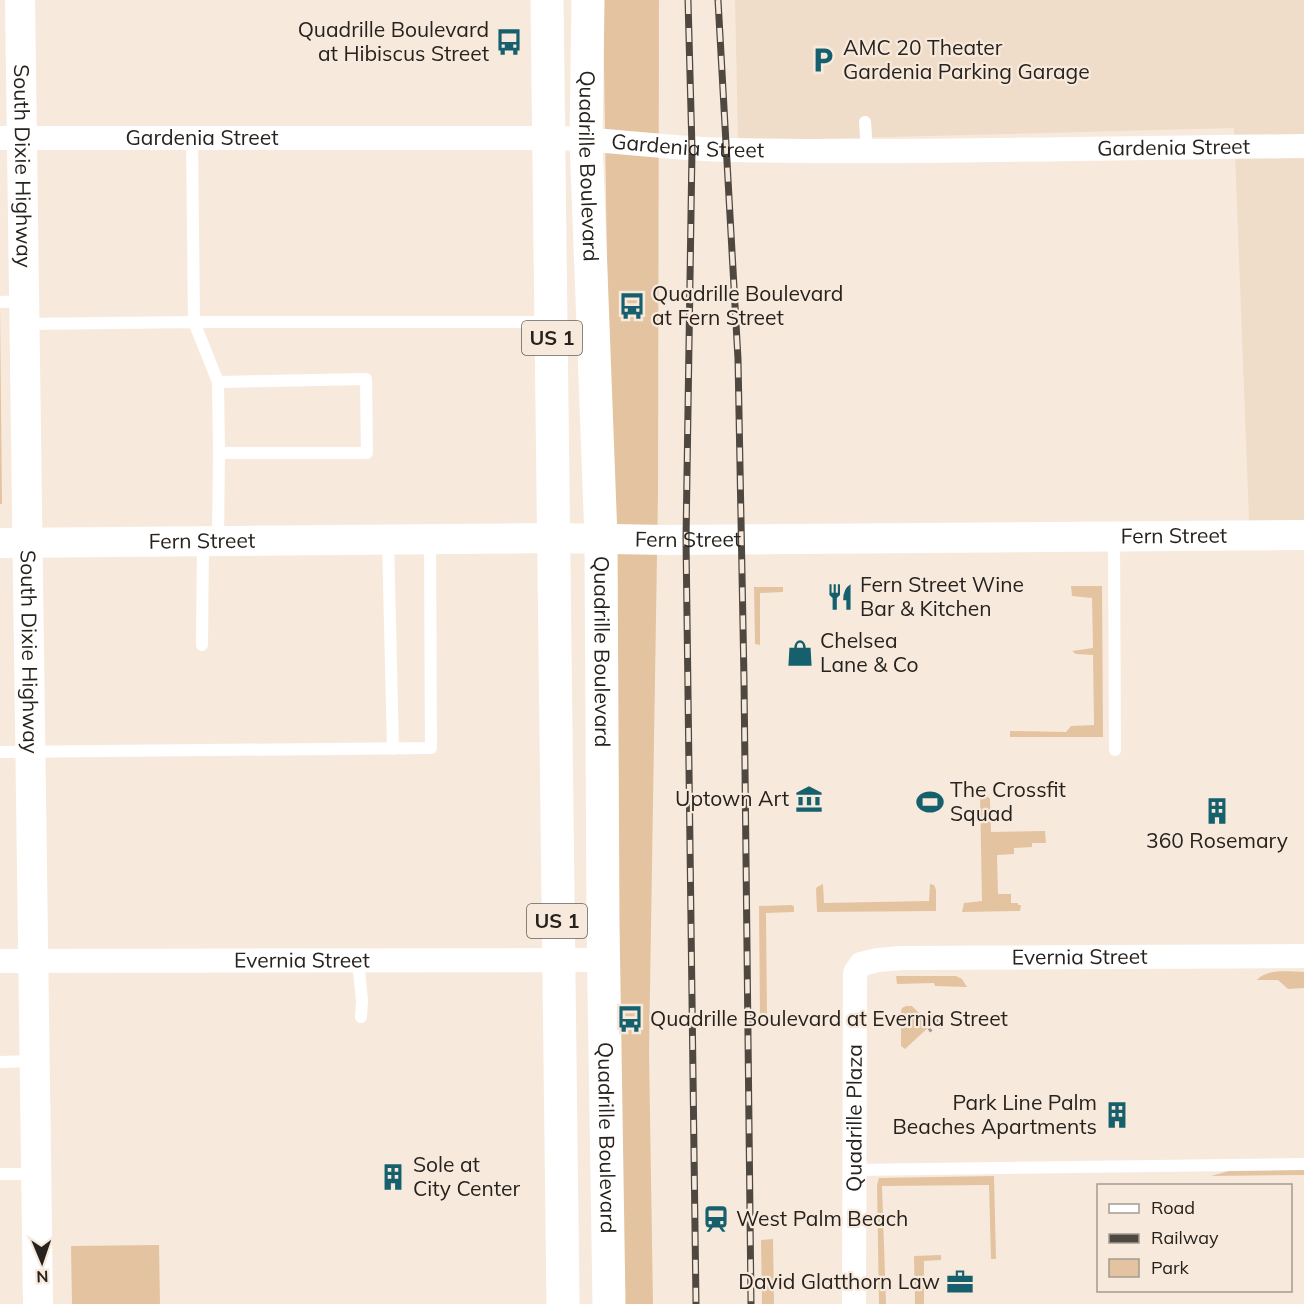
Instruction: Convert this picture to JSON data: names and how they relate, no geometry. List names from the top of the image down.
{
  "streets": {
    "main road": ["Quadrille Boulevard", "US 1"],
    "street": [
      "Gardenia Street",
      "South Dixie Highway",
      "Fern Street",
      "Evernia Street",
      "Quadrille Plaza"
    ]
  },
  "crossings": [
    ["Gardenia Street", "South Dixie Highway"],
    ["Gardenia Street", "Quadrille Boulevard"],
    ["South Dixie Highway", "Fern Street"],
    ["South Dixie Highway", "Evernia Street"],
    ["Quadrille Boulevard", "Fern Street"],
    ["Quadrille Boulevard", "Evernia Street"],
    ["Evernia Street", "Quadrille Plaza"]
  ],
  "places": {
    "bus stop": ["Quadrille Boulevard at Hibiscus Street", "Quadrille Boulevard at Fern Street", "Quadrille Boulevard at Evernia Street"],
    "parking": ["AMC 20 Theater Gardenia Parking Garage"],
    "restaurant": ["Fern Street Wine Bar & Kitchen"],
    "shop": ["Chelsea Lane & Co"],
    "museum": ["Uptown Art"],
    "sports": ["The Crossfit Squad"],
    "building": ["360 Rosemary", "Park Line Palm Beaches Apartments", "Sole at City Center"],
    "station": ["West Palm Beach"],
    "office": ["David Glatthorn Law"]
  },
  "legend": ["Road", "Railway", "Park"],
  "north": "bottom"
}
